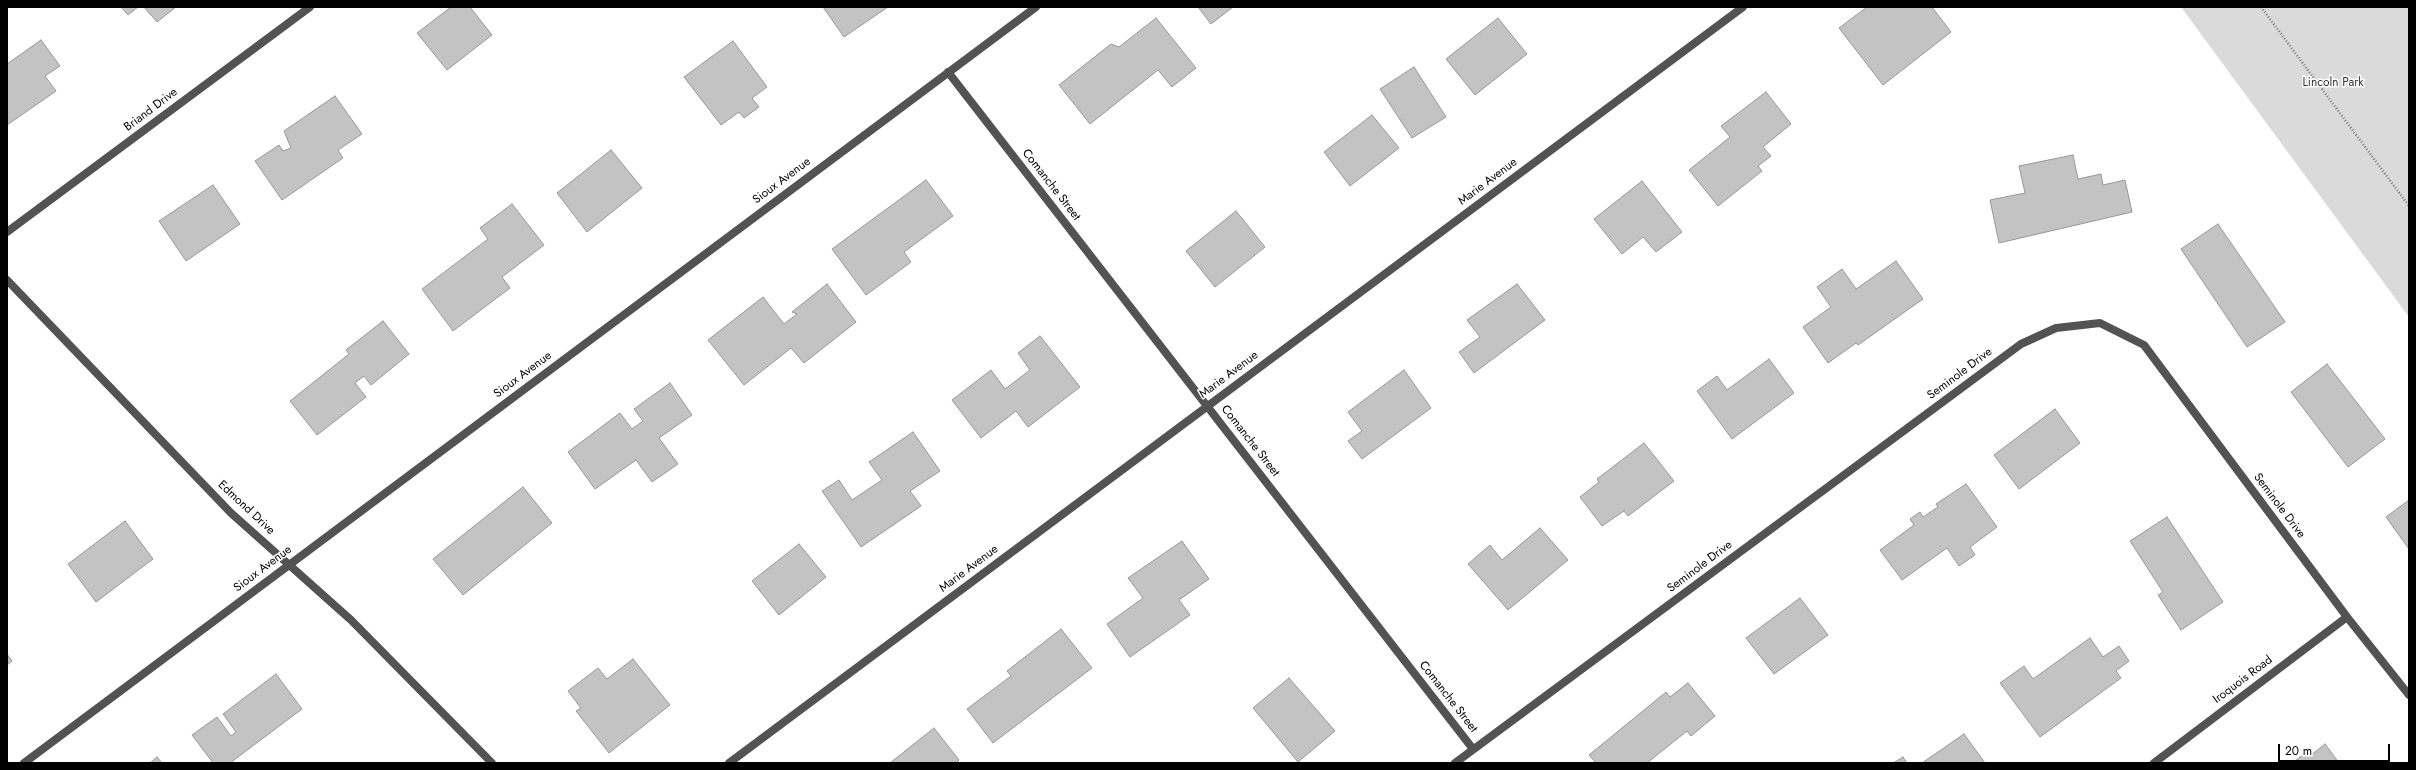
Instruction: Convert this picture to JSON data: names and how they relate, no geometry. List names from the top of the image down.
{
  "streets": {
    "street": [
      "Briand Drive",
      "Sioux Avenue",
      "Marie Avenue",
      "Comanche Street",
      "Seminole Drive",
      "Edmond Drive",
      "Iroquois Road"
    ]
  },
  "crossings": [
    ["Sioux Avenue", "Comanche Street"],
    ["Sioux Avenue", "Edmond Drive"],
    ["Marie Avenue", "Comanche Street"],
    ["Comanche Street", "Seminole Drive"],
    ["Seminole Drive", "Iroquois Road"]
  ],
  "parks": ["Lincoln Park"],
  "scale_bar": "20 m"
}
